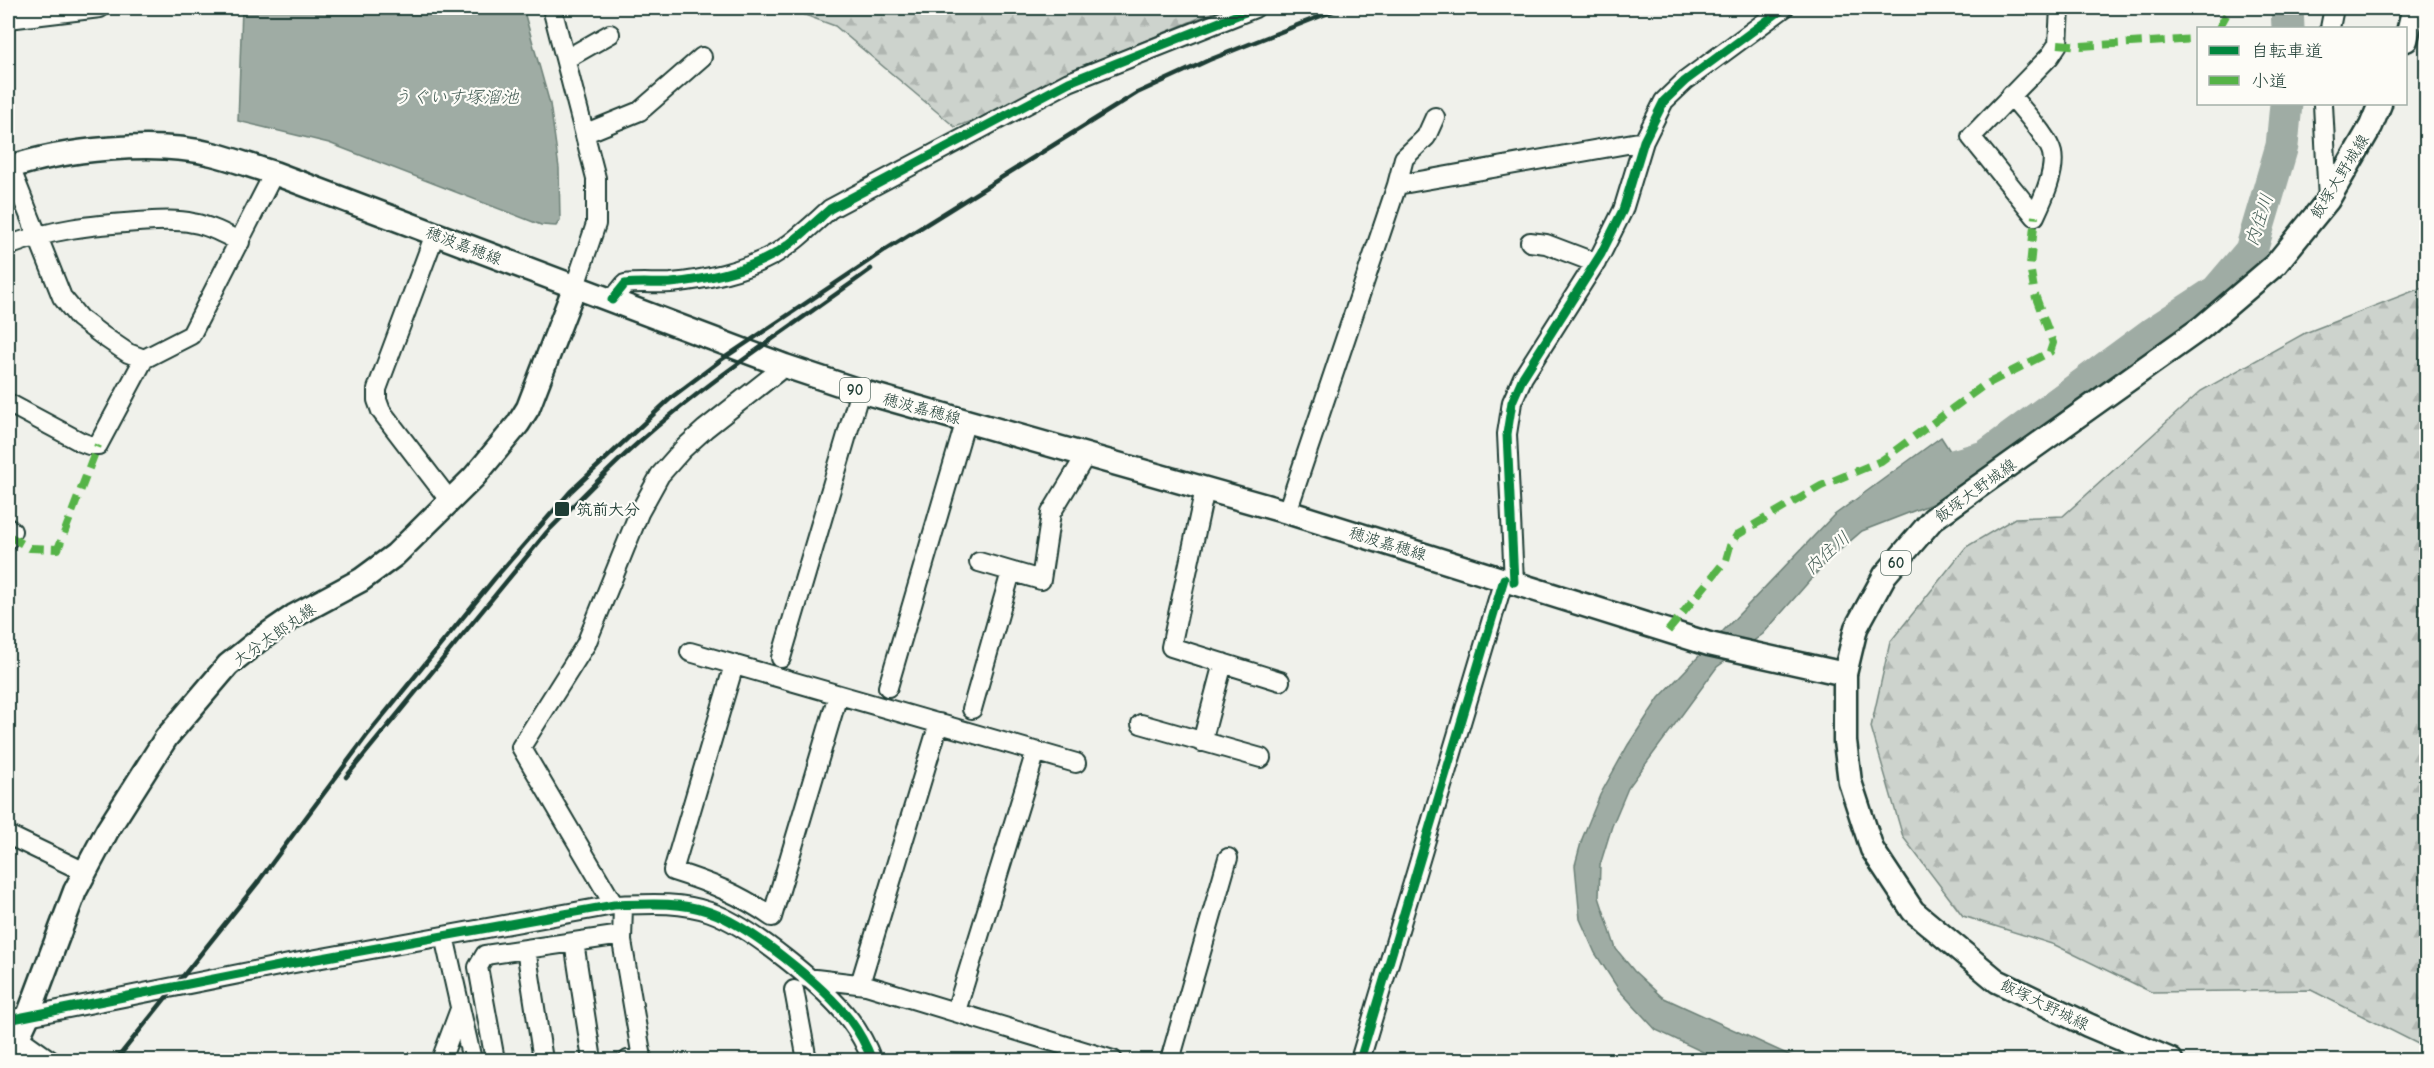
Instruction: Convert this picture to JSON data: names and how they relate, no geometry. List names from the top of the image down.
{
  "streets": {
    "main road": [
      "飯塚大野城線",
      "穂波嘉穂線",
      "90",
      "60",
      "大分太郎丸線"
    ]
  },
  "crossings": [
    ["飯塚大野城線", "穂波嘉穂線"],
    ["穂波嘉穂線", "大分太郎丸線"]
  ],
  "water": ["うぐいす塚溜池", "内住川"],
  "places": {
    "transit": ["筑前大分"]
  },
  "legend": ["自転車道", "小道"]
}
